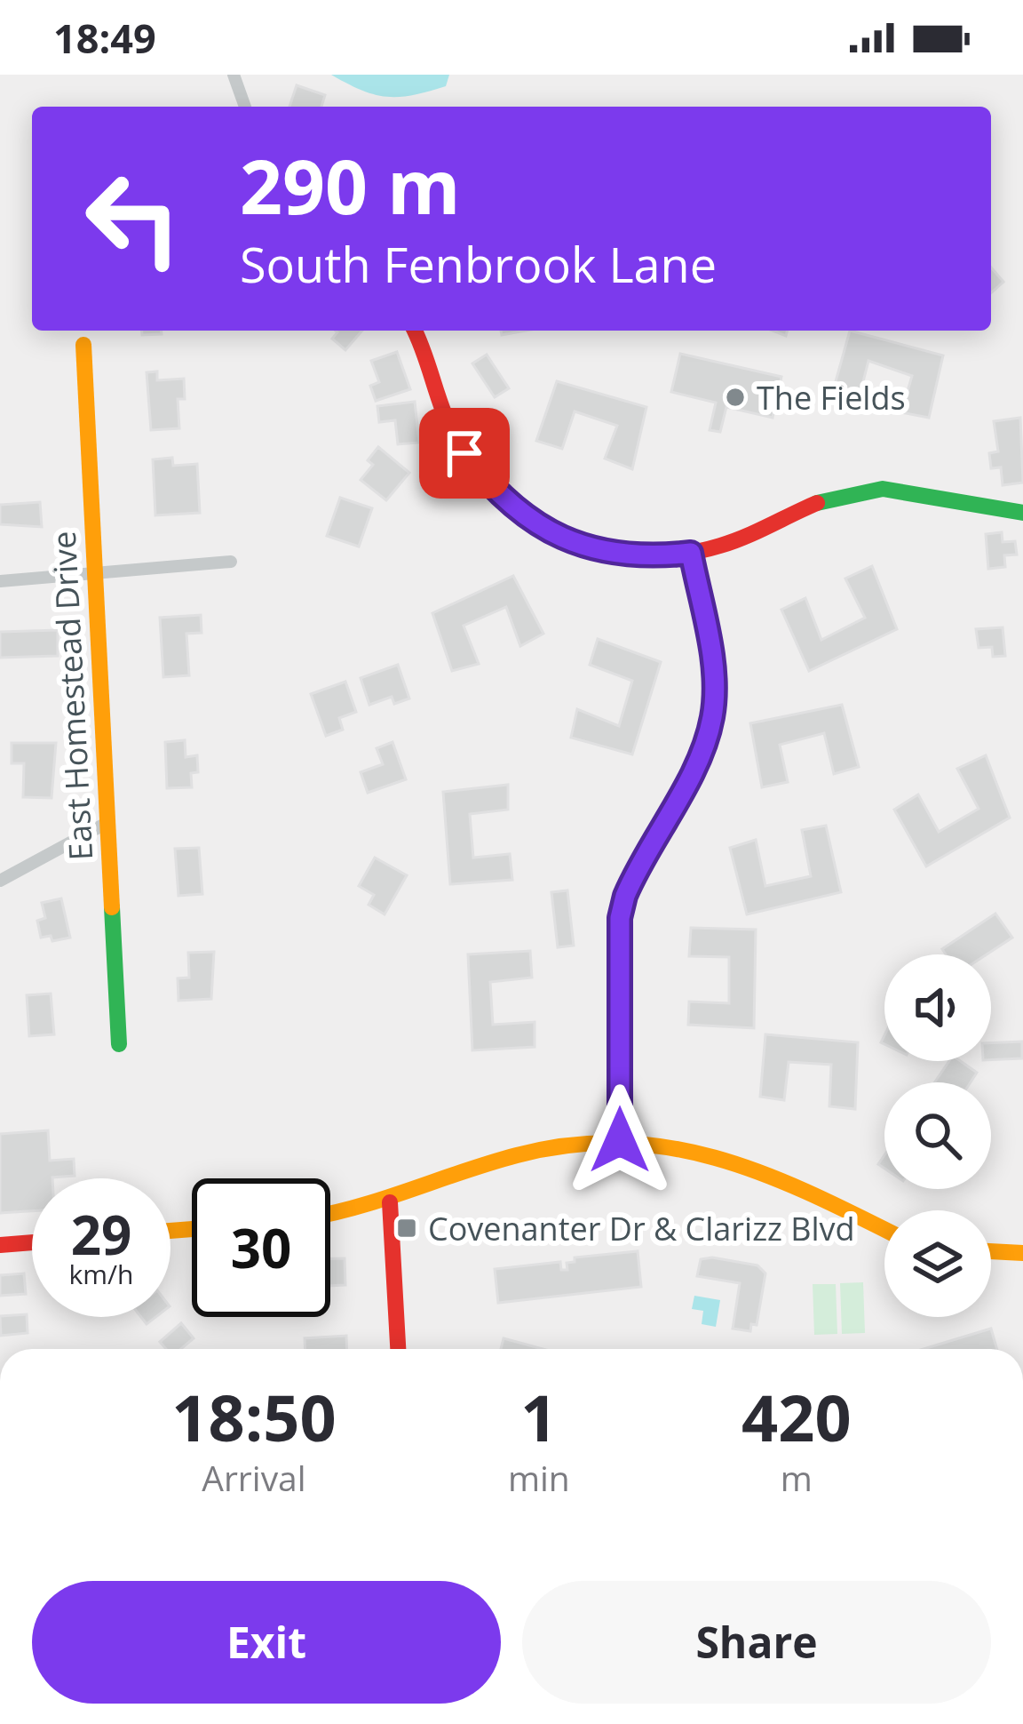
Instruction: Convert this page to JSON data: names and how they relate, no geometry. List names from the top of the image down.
{
  "streets": {
    "street": ["East Homestead Drive"]
  },
  "places": {
    "other": ["The Fields"],
    "transit": ["Covenanter Dr & Clarizz Blvd"]
  },
  "page": {
    "status": "18:49",
    "turn": ["290 m", "South Fenbrook Lane"],
    "speed": "29 km/h",
    "limit": "30",
    "eta": [
      "18:50",
      "Arrival",
      "1",
      "min",
      "420",
      "m"
    ],
    "buttons": ["Exit", "Share"]
  }
}
